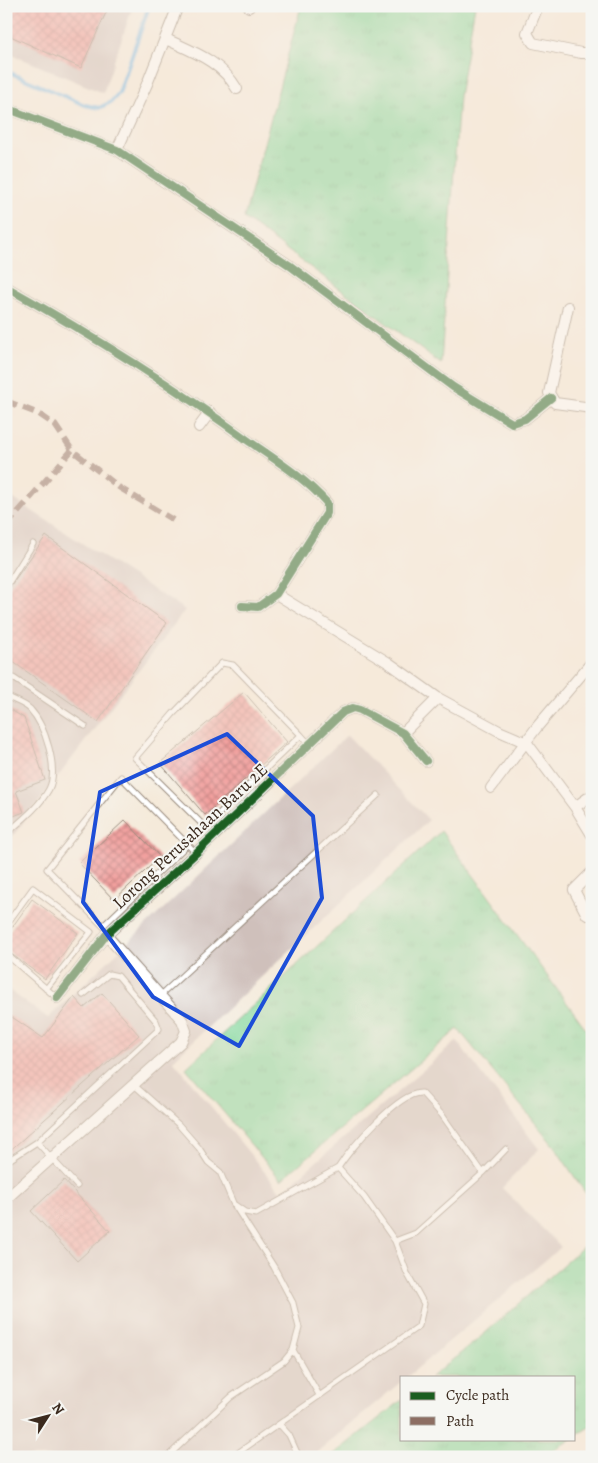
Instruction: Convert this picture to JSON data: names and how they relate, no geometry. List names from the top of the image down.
{
  "streets": {
    "street": ["Lorong Perusahaan Baru 2E"]
  },
  "legend": ["Cycle path", "Path"],
  "north": "top right"
}
